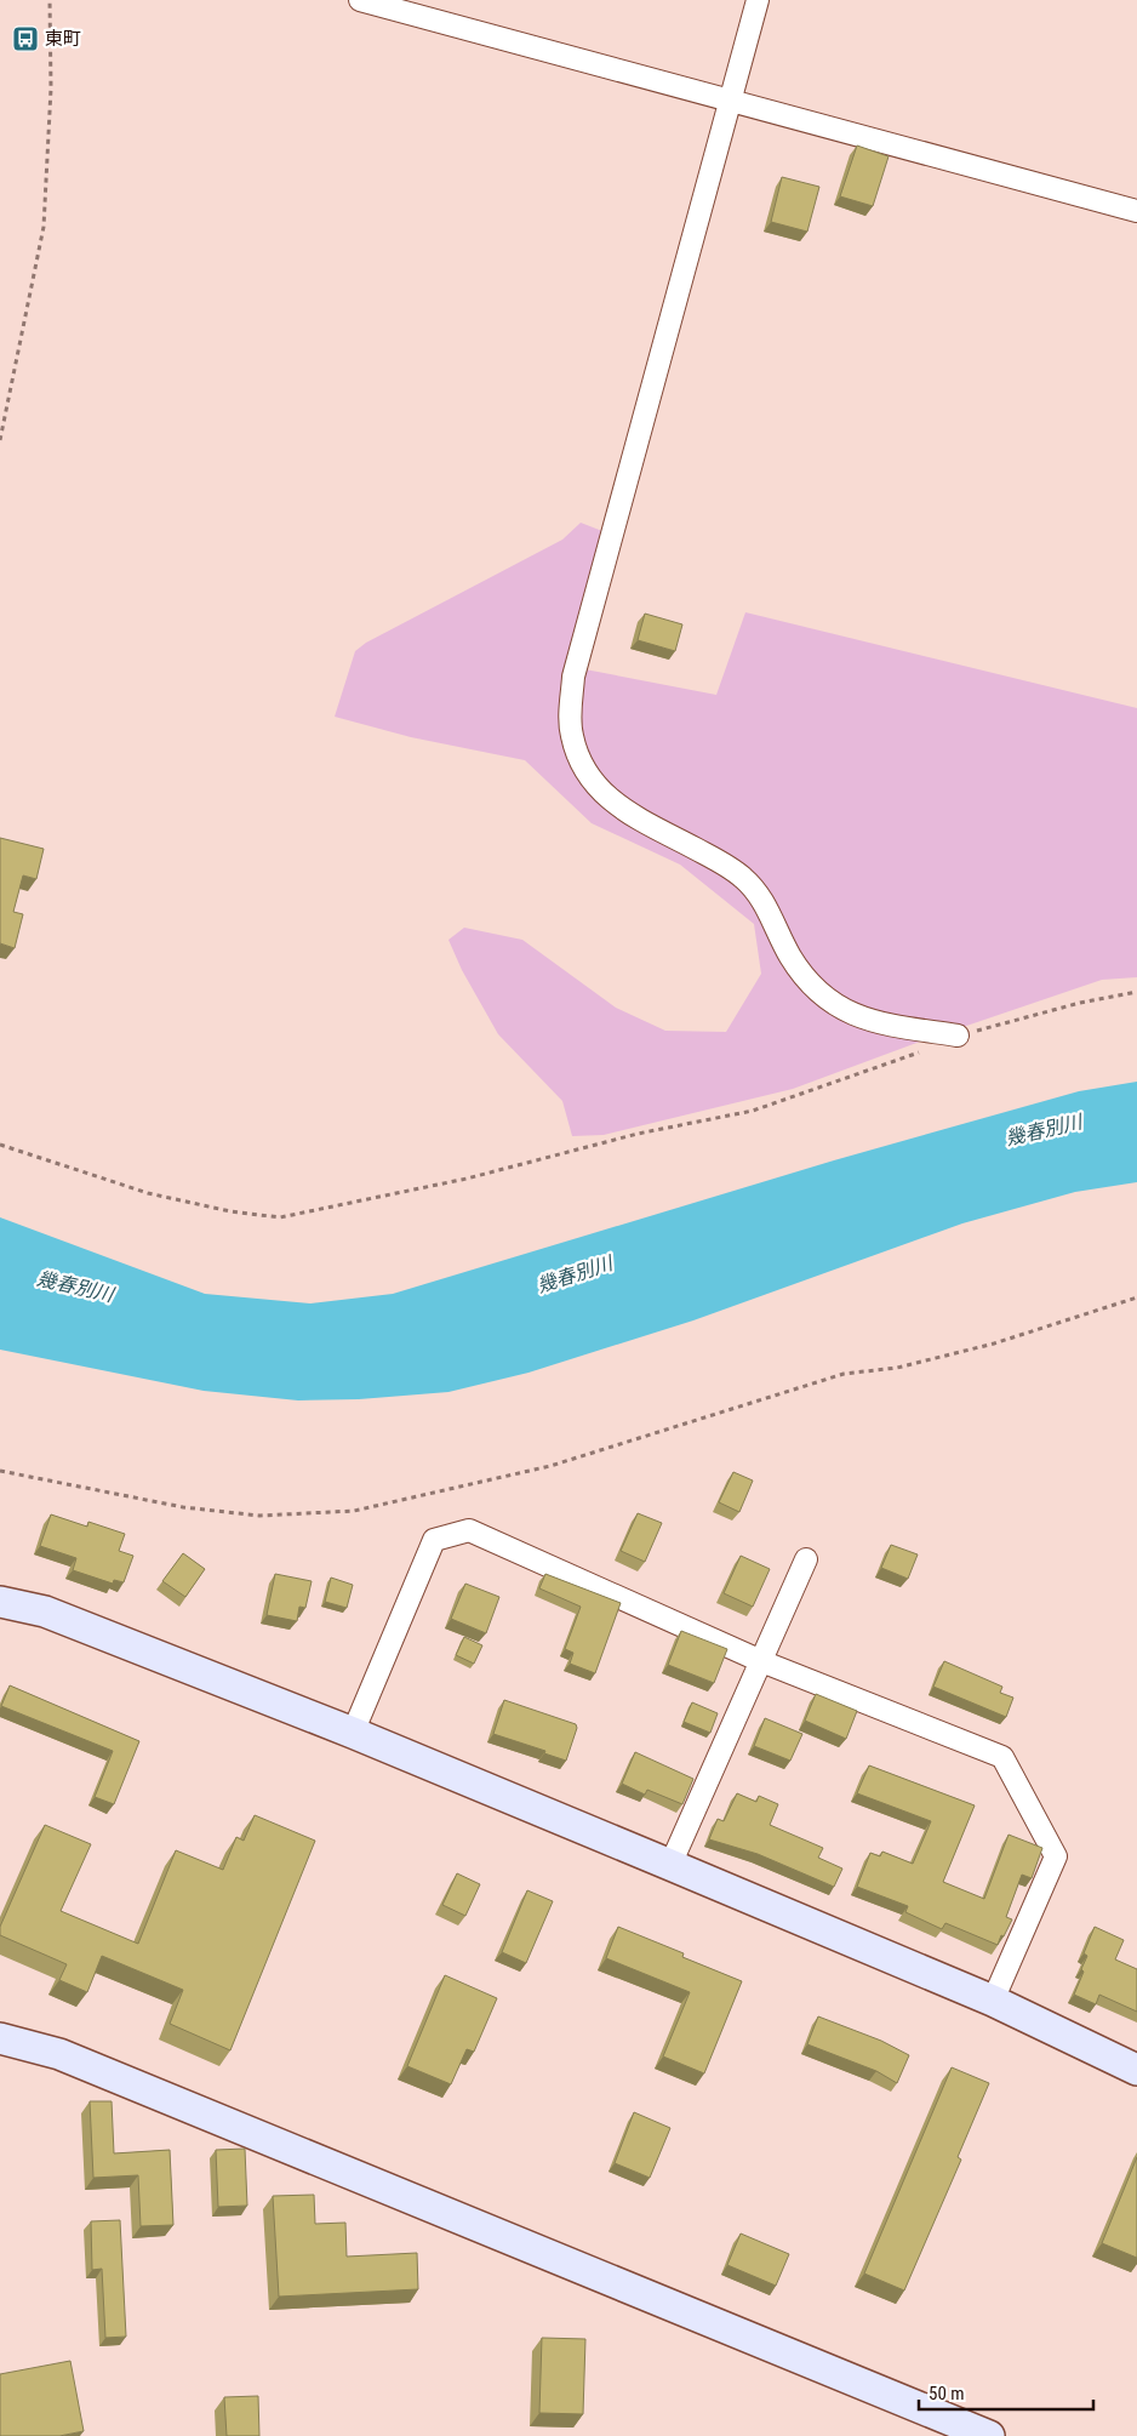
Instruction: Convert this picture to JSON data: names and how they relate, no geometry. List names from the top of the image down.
{
  "water": ["幾春別川"],
  "places": {
    "bus stop": ["東町"]
  },
  "scale_bar": "50 m"
}
